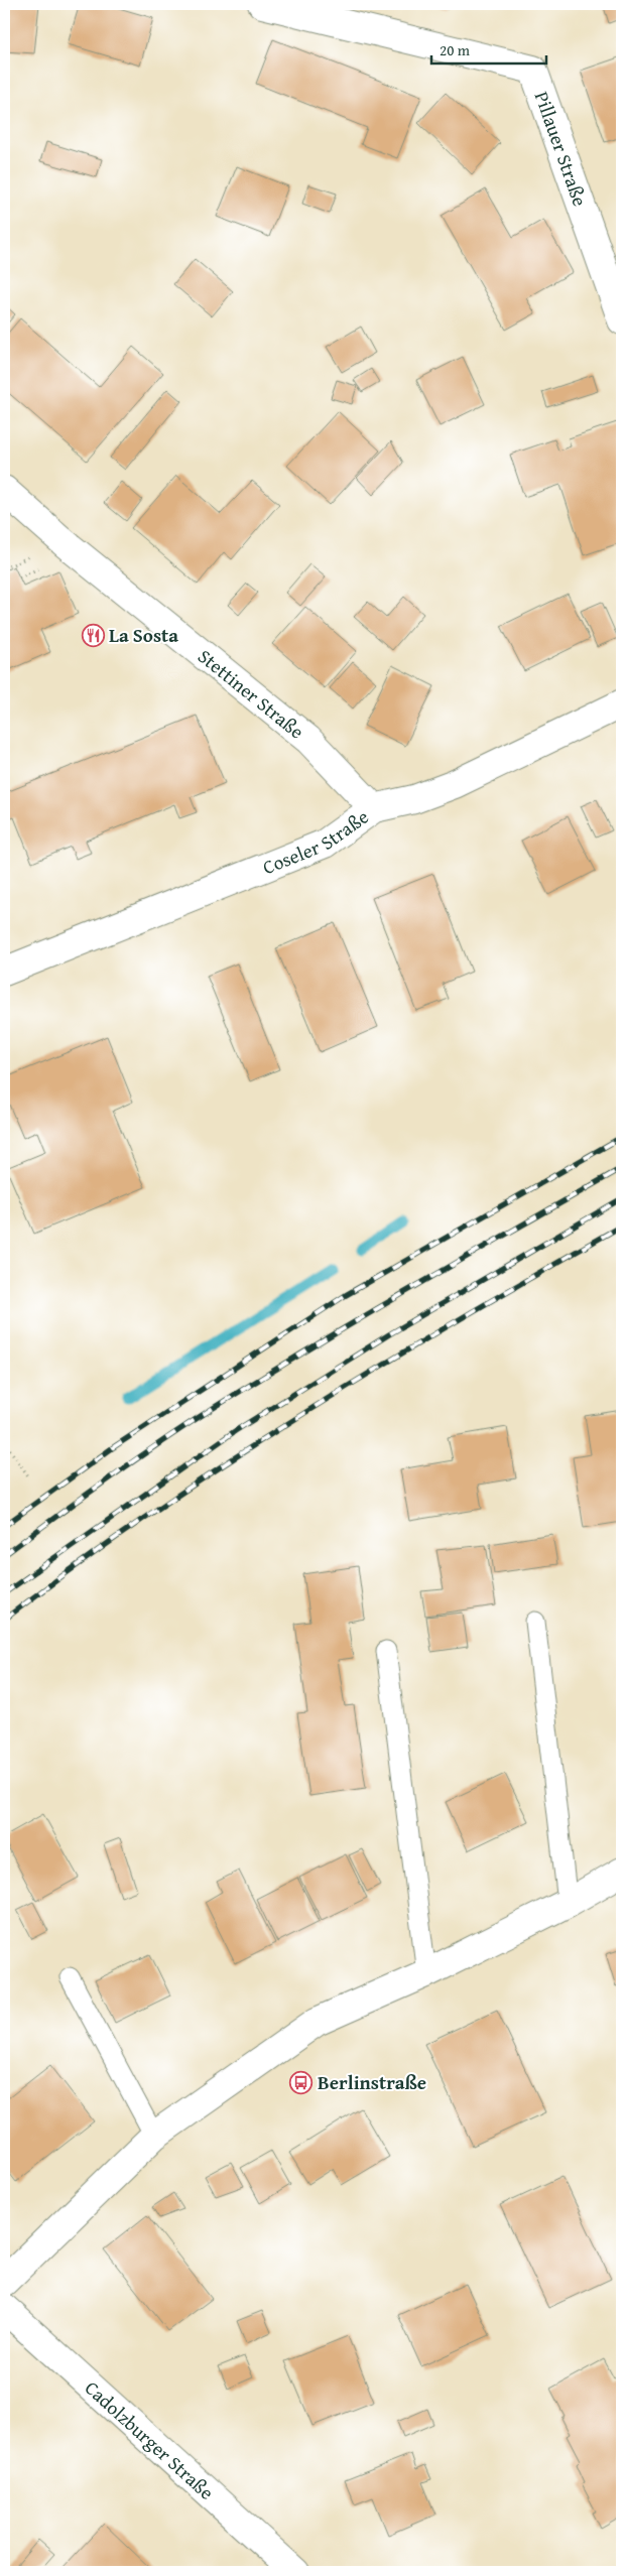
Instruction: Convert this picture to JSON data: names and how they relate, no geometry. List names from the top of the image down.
{
  "streets": {
    "street": [
      "Pillauer Straße",
      "Stettiner Straße",
      "Coseler Straße",
      "Cadolzburger Straße"
    ]
  },
  "crossings": [
    ["Stettiner Straße", "Coseler Straße"]
  ],
  "places": {
    "restaurant": ["La Sosta"],
    "bus stop": ["Berlinstraße"]
  },
  "scale_bar": "20 m"
}
